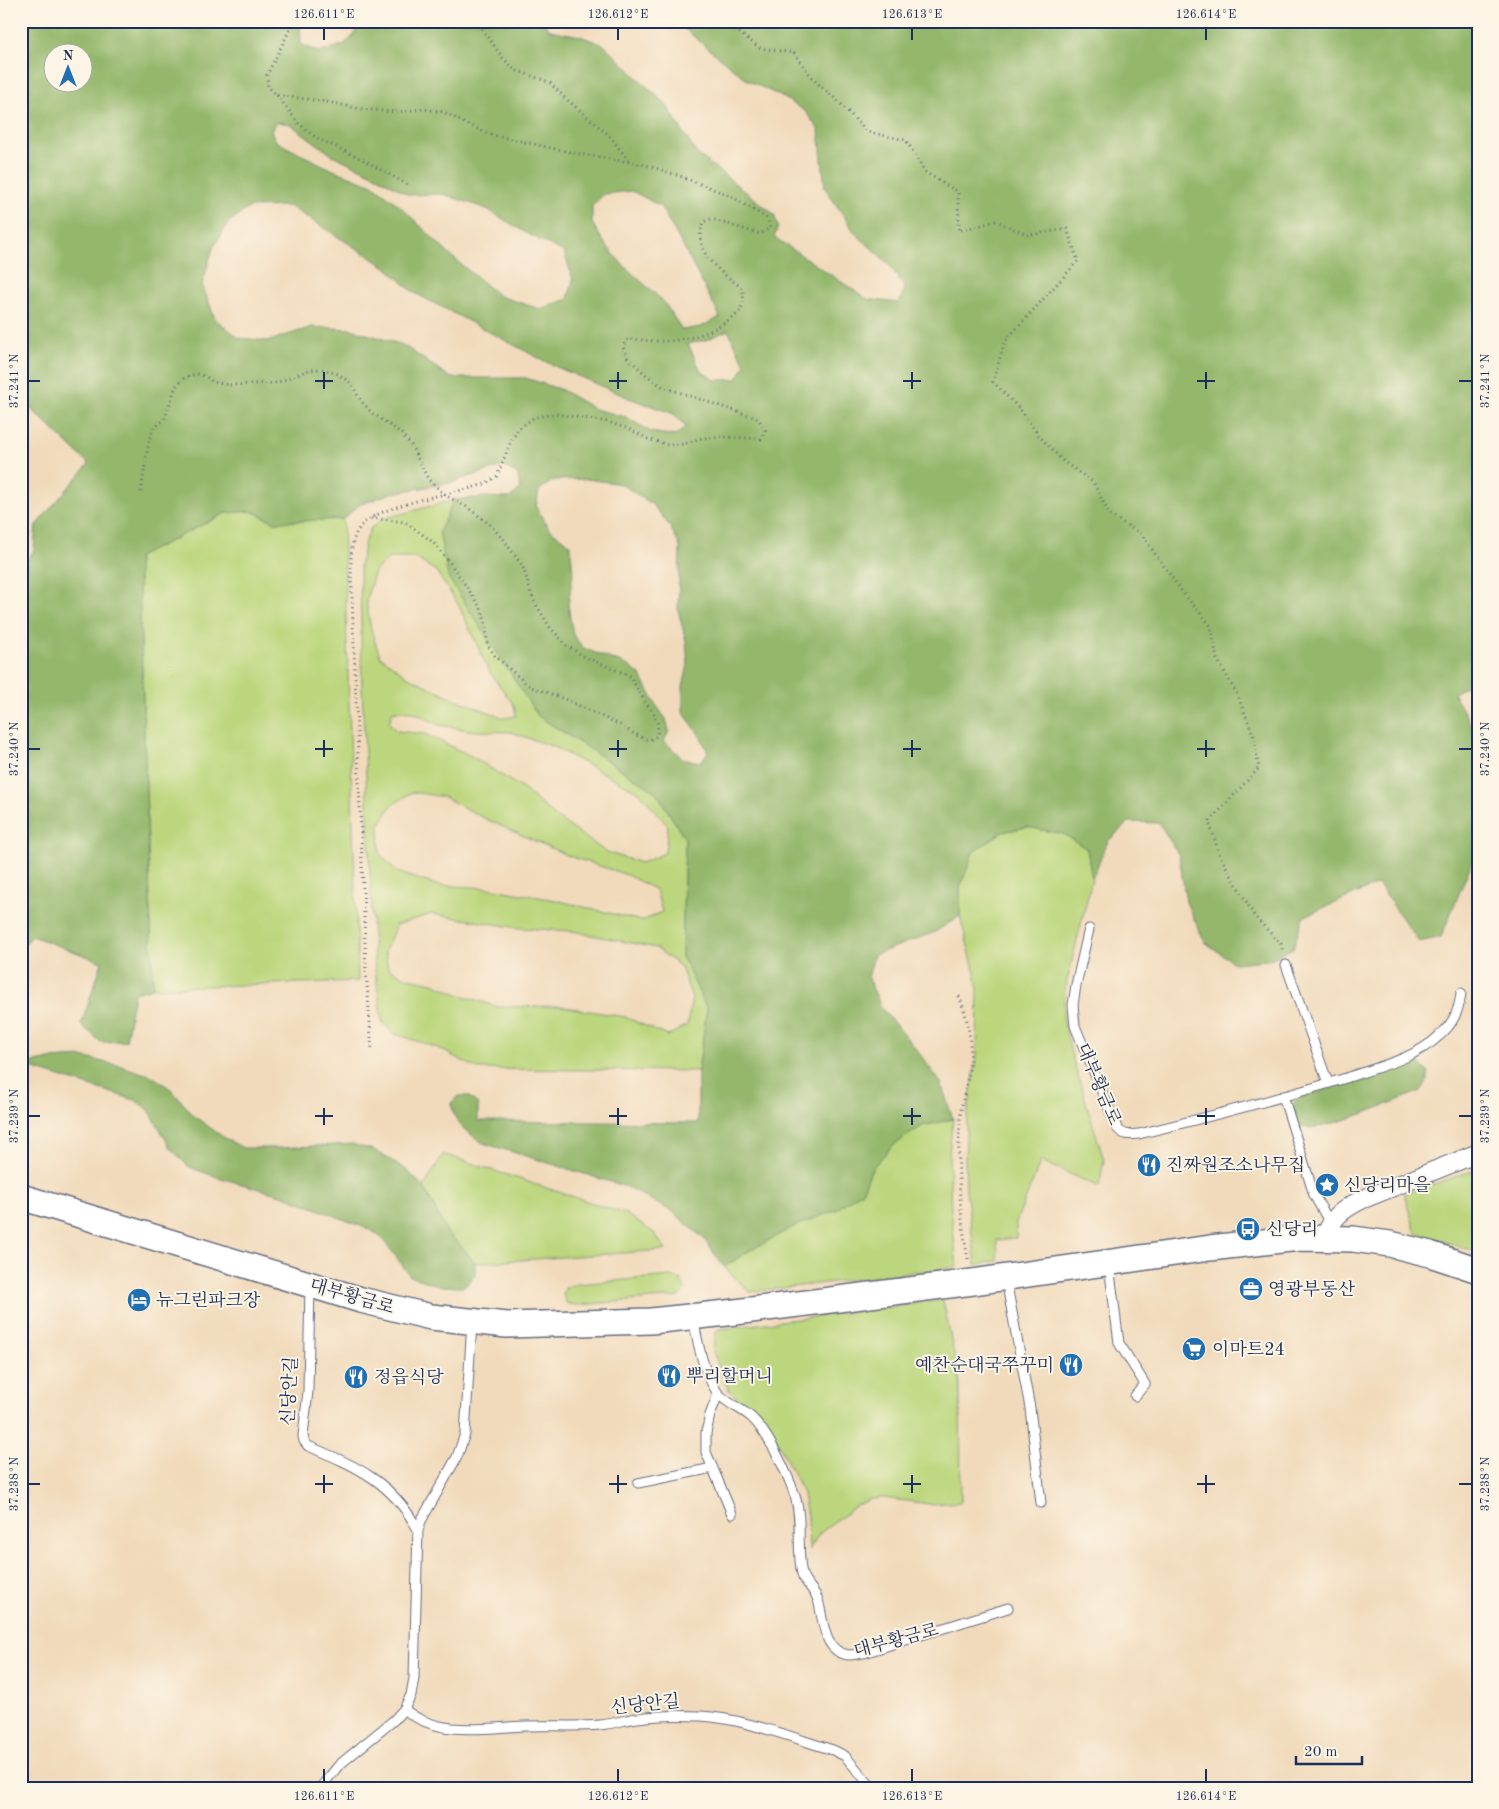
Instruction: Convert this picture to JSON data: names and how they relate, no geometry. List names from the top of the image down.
{
  "streets": {
    "main road": ["대부황금로"],
    "lane": ["신당안길"]
  },
  "crossings": [
    ["대부황금로", "신당안길"]
  ],
  "places": {
    "restaurant": [
      "진짜원조소나무집",
      "예찬순대국쭈꾸미",
      "뿌리할머니",
      "정읍식당"
    ],
    "place": ["신당리마을"],
    "bus stop": ["신당리"],
    "office": ["영광부동산"],
    "hotel": ["뉴그린파크장"],
    "supermarket": ["이마트24"]
  },
  "scale_bar": "20 m",
  "north": "top",
  "coordinates": [
    "126.611°E",
    "126.612°E",
    "126.613°E",
    "126.614°E",
    "37.241°N",
    "37.240°N",
    "37.239°N",
    "37.238°N"
  ]
}
